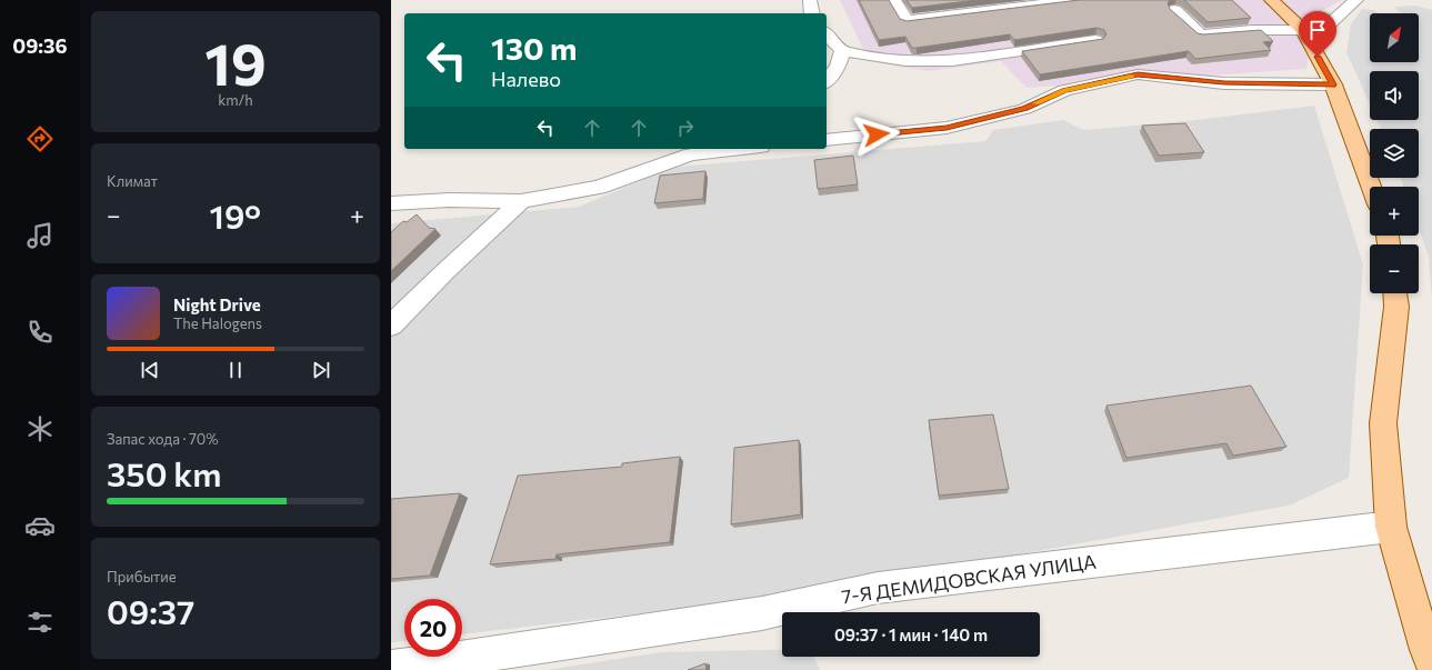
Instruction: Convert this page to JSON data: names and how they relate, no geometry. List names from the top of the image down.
{
  "streets": {
    "street": ["7-Я ДЕМИДОВСКАЯ УЛИЦА"]
  },
  "north": "top right",
  "page": {
    "tabs": "09:36",
    "tile": [
      ["19", "km/h"],
      "Климат",
      ["Запас хода · 70%", "350 km"],
      ["Прибытие", "09:37"]
    ],
    "map_buttons": ["+", "−"],
    "turn": ["130 m", "Налево"],
    "heat": ["−", "19°", "+"],
    "song": ["Night Drive", "The Halogens"],
    "limit": "20",
    "trip": "09:37 · 1 мин · 140 m"
  }
}
